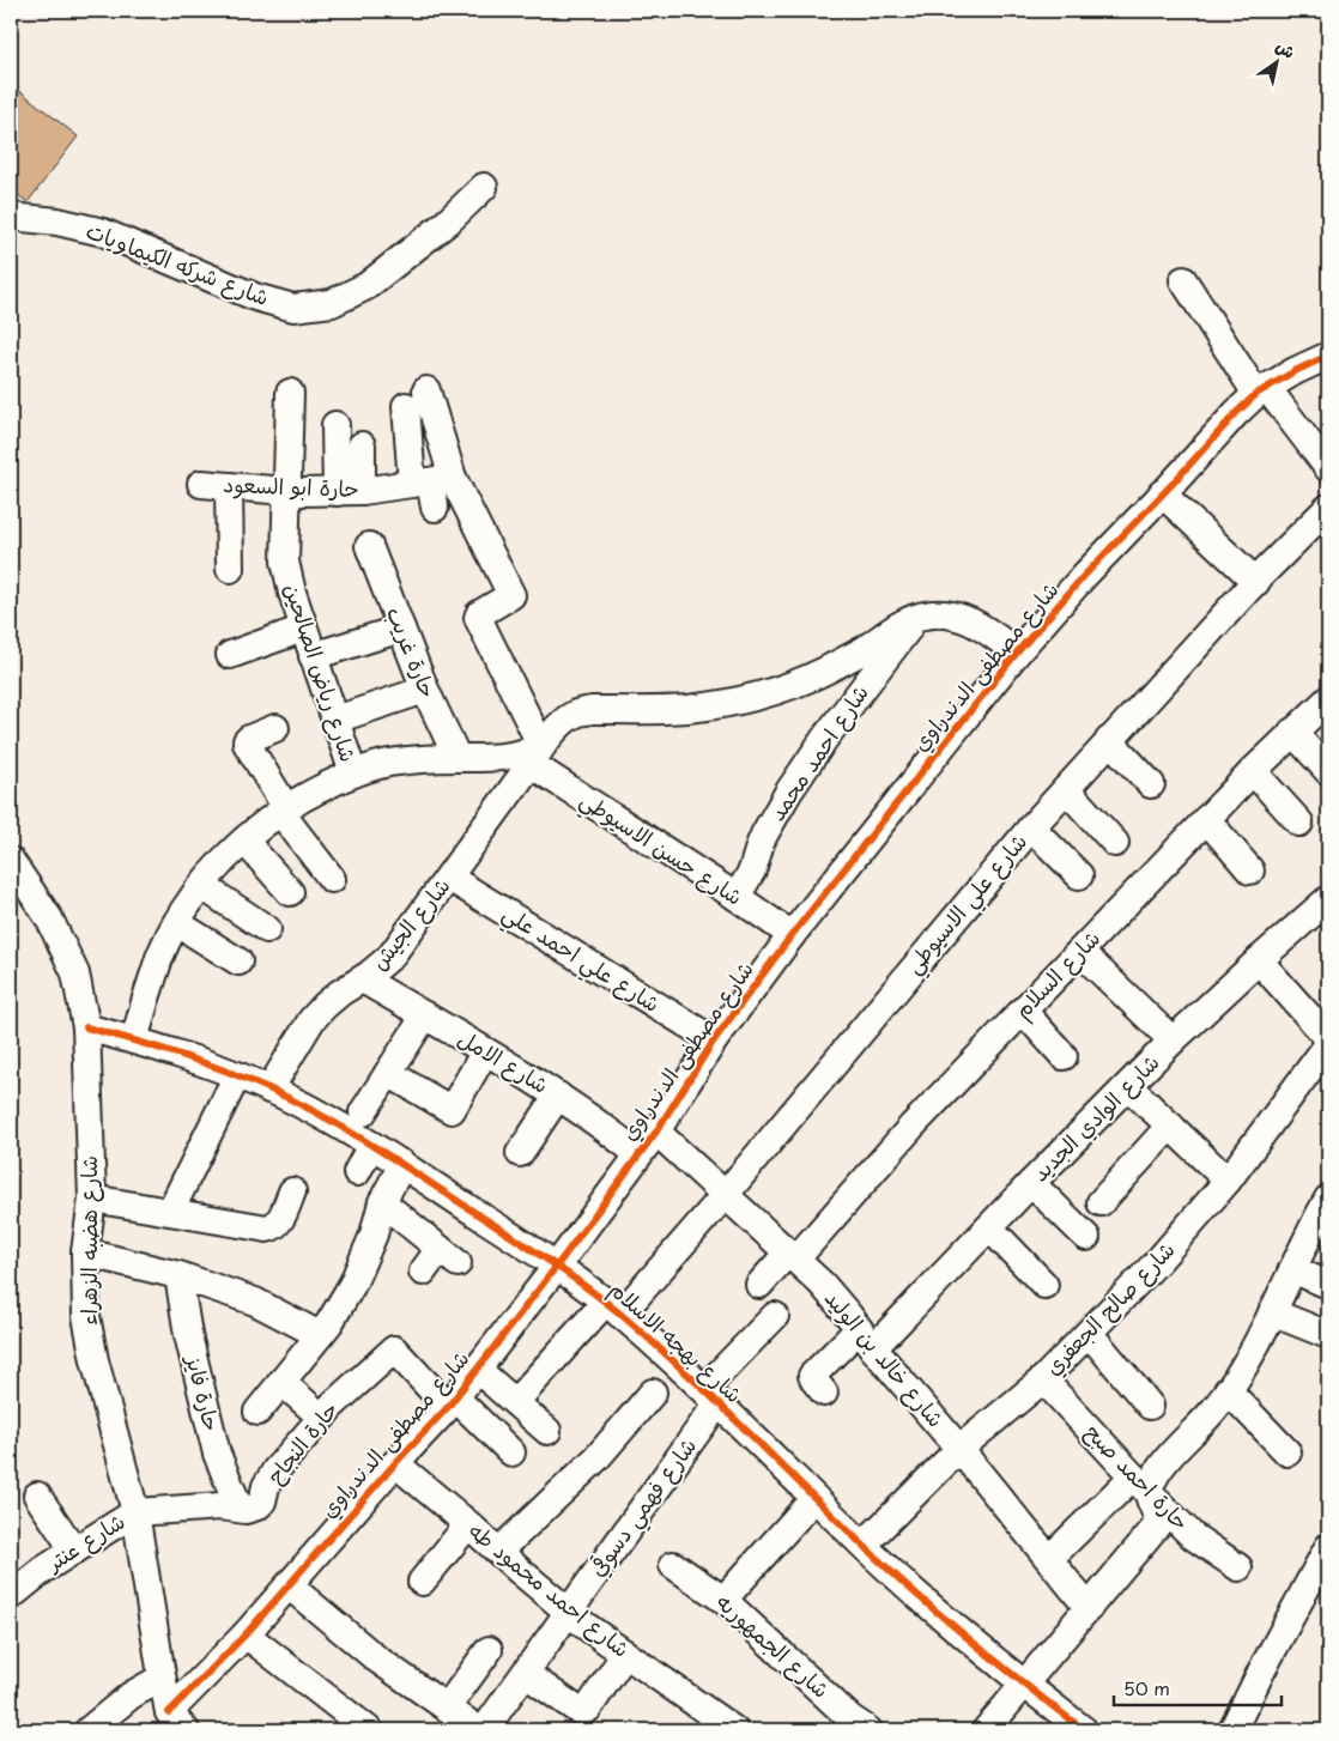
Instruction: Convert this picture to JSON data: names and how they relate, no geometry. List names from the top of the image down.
{
  "streets": {
    "street": [
      "شارع شركه الكيماويات",
      "حارة ابو السعود",
      "حارة غريب",
      "شارع مصطفى الدندراوي",
      "شارع رياض الصالحين",
      "شارع احمد محمد",
      "شارع حسن الاسيوطي",
      "شارع علي الاسيوطي",
      "شارع الجيش",
      "شارع علي احمد علي",
      "شارع السلام",
      "شارع الامل",
      "شارع الوادي الجديد",
      "شارع هضبه الزهراء",
      "شارع صالح الجعفري",
      "شارع بهجه الاسلام",
      "شارع خالد بن الوليد",
      "حارة فايز",
      "حارة النجاح",
      "حارة احمد صبح",
      "شارع فهمي دسوقي",
      "شارع عنتر",
      "شارع احمد محمود طه",
      "شارع الجمهوريه"
    ]
  },
  "crossings": [
    ["حارة ابو السعود", "شارع رياض الصالحين"],
    ["شارع مصطفى الدندراوي", "شارع حسن الاسيوطي"],
    ["شارع مصطفى الدندراوي", "شارع علي احمد علي"],
    ["شارع مصطفى الدندراوي", "شارع الامل"],
    ["شارع مصطفى الدندراوي", "شارع هضبه الزهراء"],
    ["شارع مصطفى الدندراوي", "شارع بهجه الاسلام"],
    ["شارع مصطفى الدندراوي", "شارع خالد بن الوليد"],
    ["شارع مصطفى الدندراوي", "حارة النجاح"],
    ["شارع مصطفى الدندراوي", "شارع احمد محمود طه"],
    ["شارع احمد محمد", "شارع حسن الاسيوطي"],
    ["شارع احمد محمد", "شارع الجيش"],
    ["شارع حسن الاسيوطي", "شارع الجيش"],
    ["شارع علي الاسيوطي", "شارع بهجه الاسلام"],
    ["شارع علي الاسيوطي", "شارع خالد بن الوليد"],
    ["شارع الجيش", "شارع علي احمد علي"],
    ["شارع الجيش", "شارع الامل"],
    ["شارع الجيش", "شارع بهجه الاسلام"],
    ["شارع السلام", "شارع خالد بن الوليد"],
    ["شارع الوادي الجديد", "شارع خالد بن الوليد"],
    ["شارع هضبه الزهراء", "شارع بهجه الاسلام"],
    ["شارع هضبه الزهراء", "حارة النجاح"],
    ["شارع هضبه الزهراء", "شارع عنتر"],
    ["شارع صالح الجعفري", "شارع بهجه الاسلام"],
    ["شارع صالح الجعفري", "شارع خالد بن الوليد"],
    ["شارع صالح الجعفري", "حارة احمد صبح"],
    ["شارع بهجه الاسلام", "شارع فهمي دسوقي"],
    ["حارة فايز", "حارة النجاح"],
    ["حارة النجاح", "شارع عنتر"],
    ["شارع فهمي دسوقي", "شارع احمد محمود طه"]
  ],
  "scale_bar": "50 m",
  "north": "top right"
}
